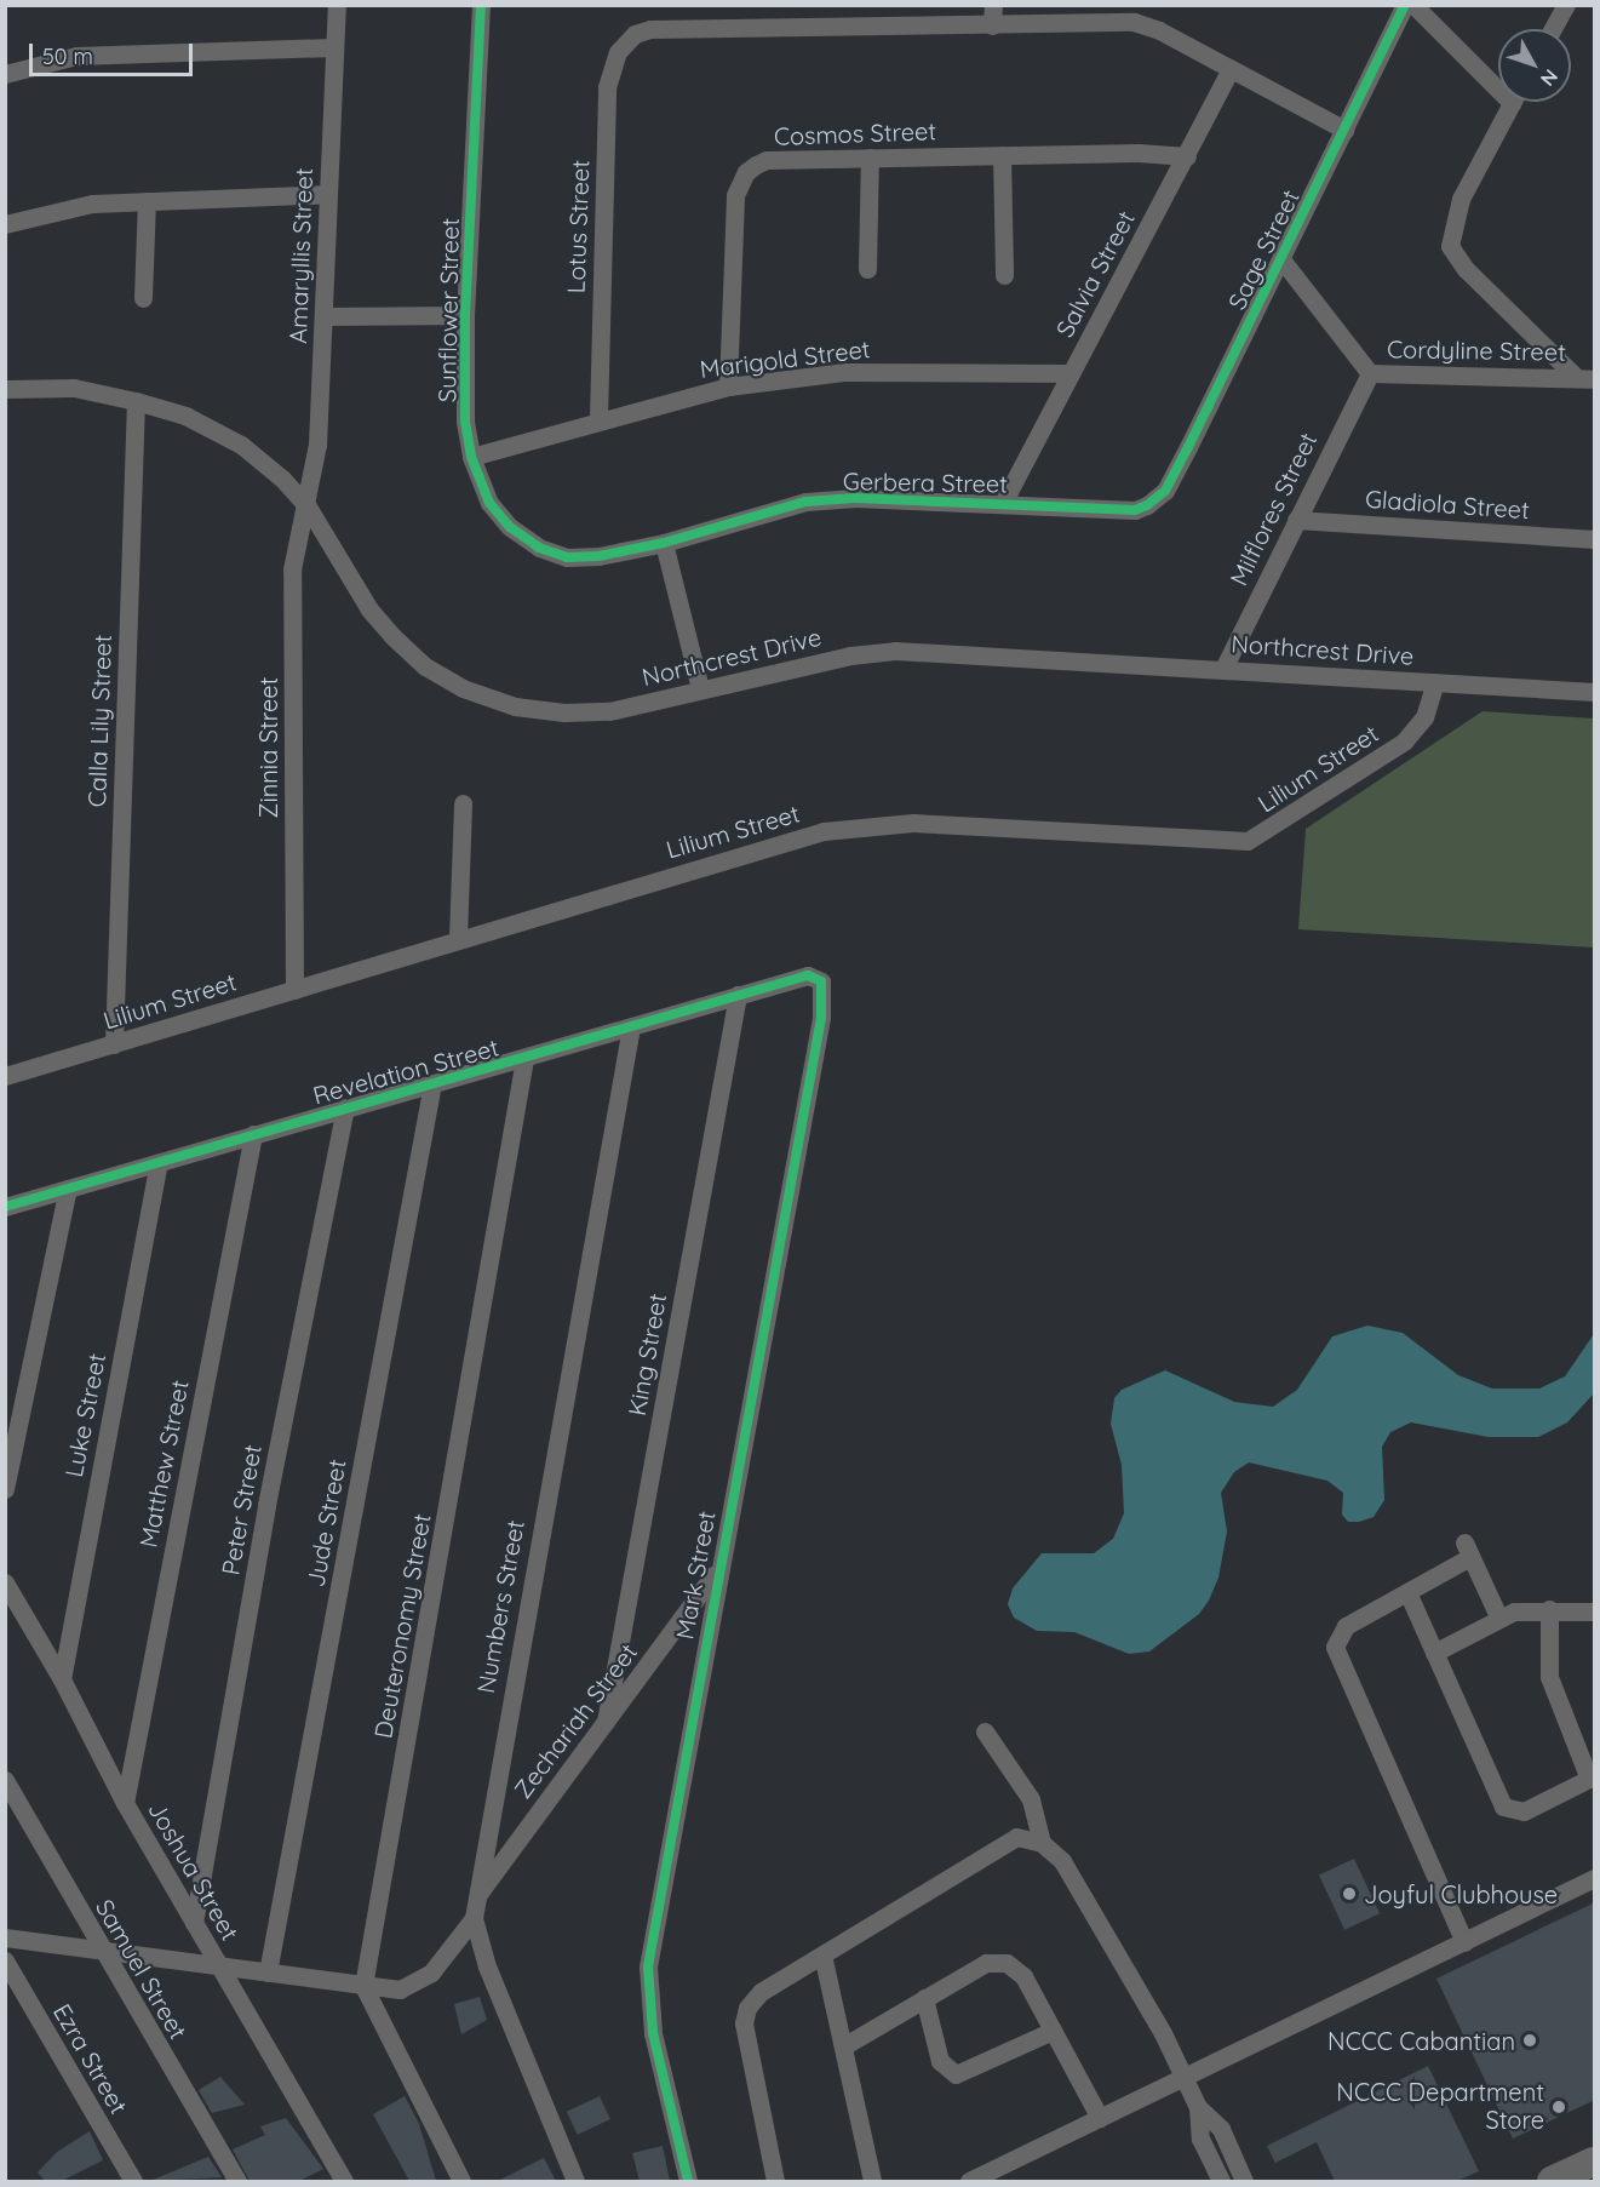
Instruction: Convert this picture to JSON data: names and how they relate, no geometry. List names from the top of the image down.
{
  "streets": {
    "street": [
      "Cosmos Street",
      "Lotus Street",
      "Sage Street",
      "Amaryllis Street",
      "Salvia Street",
      "Sunflower Street",
      "Cordyline Street",
      "Marigold Street",
      "Gerbera Street",
      "Gladiola Street",
      "Milflores Street",
      "Northcrest Drive",
      "Calla Lily Street",
      "Zinnia Street",
      "Lilium Street",
      "Revelation Street",
      "King Street",
      "Luke Street",
      "Matthew Street",
      "Peter Street",
      "Jude Street",
      "Mark Street",
      "Numbers Street",
      "Deuteronomy Street",
      "Zechariah Street",
      "Joshua Street",
      "Samuel Street",
      "Ezra Street"
    ]
  },
  "crossings": [
    ["Cosmos Street", "Salvia Street"],
    ["Cosmos Street", "Marigold Street"],
    ["Lotus Street", "Marigold Street"],
    ["Sage Street", "Cordyline Street"],
    ["Sage Street", "Gerbera Street"],
    ["Amaryllis Street", "Northcrest Drive"],
    ["Amaryllis Street", "Zinnia Street"],
    ["Salvia Street", "Marigold Street"],
    ["Salvia Street", "Gerbera Street"],
    ["Sunflower Street", "Marigold Street"],
    ["Sunflower Street", "Gerbera Street"],
    ["Cordyline Street", "Milflores Street"],
    ["Gladiola Street", "Milflores Street"],
    ["Milflores Street", "Northcrest Drive"],
    ["Northcrest Drive", "Calla Lily Street"],
    ["Northcrest Drive", "Zinnia Street"],
    ["Northcrest Drive", "Lilium Street"],
    ["Calla Lily Street", "Lilium Street"],
    ["Zinnia Street", "Lilium Street"],
    ["Revelation Street", "King Street"],
    ["Revelation Street", "Luke Street"],
    ["Revelation Street", "Matthew Street"],
    ["Revelation Street", "Peter Street"],
    ["Revelation Street", "Jude Street"],
    ["Revelation Street", "Mark Street"],
    ["Revelation Street", "Numbers Street"],
    ["Revelation Street", "Deuteronomy Street"],
    ["King Street", "Zechariah Street"],
    ["Luke Street", "Joshua Street"],
    ["Matthew Street", "Joshua Street"],
    ["Peter Street", "Joshua Street"],
    ["Mark Street", "Zechariah Street"],
    ["Numbers Street", "Zechariah Street"]
  ],
  "places": ["Joyful Clubhouse", "NCCC Cabantian", "NCCC Department Store"],
  "scale_bar": "50 m",
  "north": "bottom right"
}
